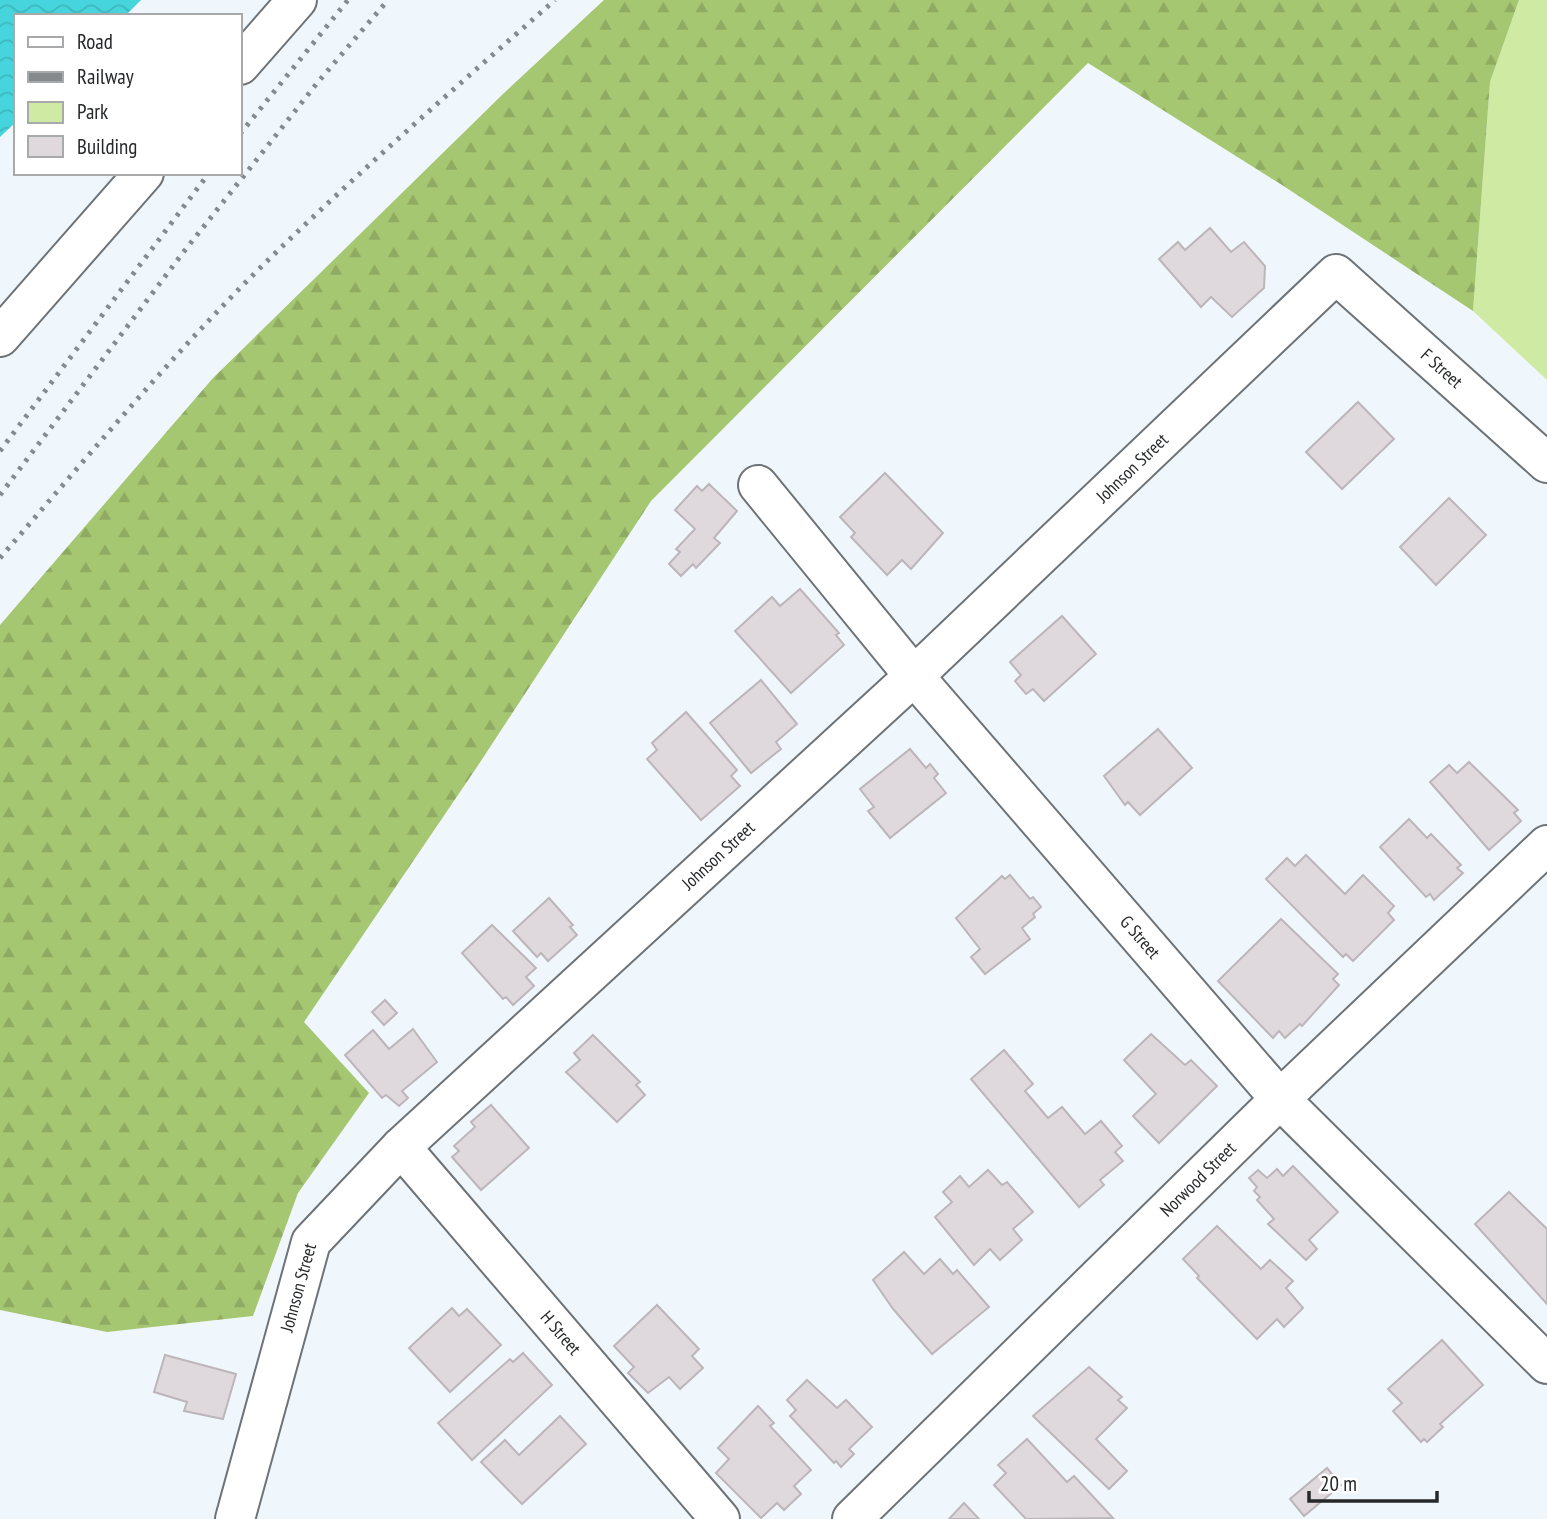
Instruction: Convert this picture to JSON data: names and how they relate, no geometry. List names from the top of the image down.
{
  "streets": {
    "street": [
      "F Street",
      "Johnson Street",
      "G Street",
      "Norwood Street",
      "H Street"
    ]
  },
  "crossings": [
    ["F Street", "Johnson Street"],
    ["Johnson Street", "G Street"],
    ["Johnson Street", "H Street"],
    ["G Street", "Norwood Street"]
  ],
  "legend": [
    "Road",
    "Railway",
    "Park",
    "Building"
  ],
  "scale_bar": "20 m"
}
